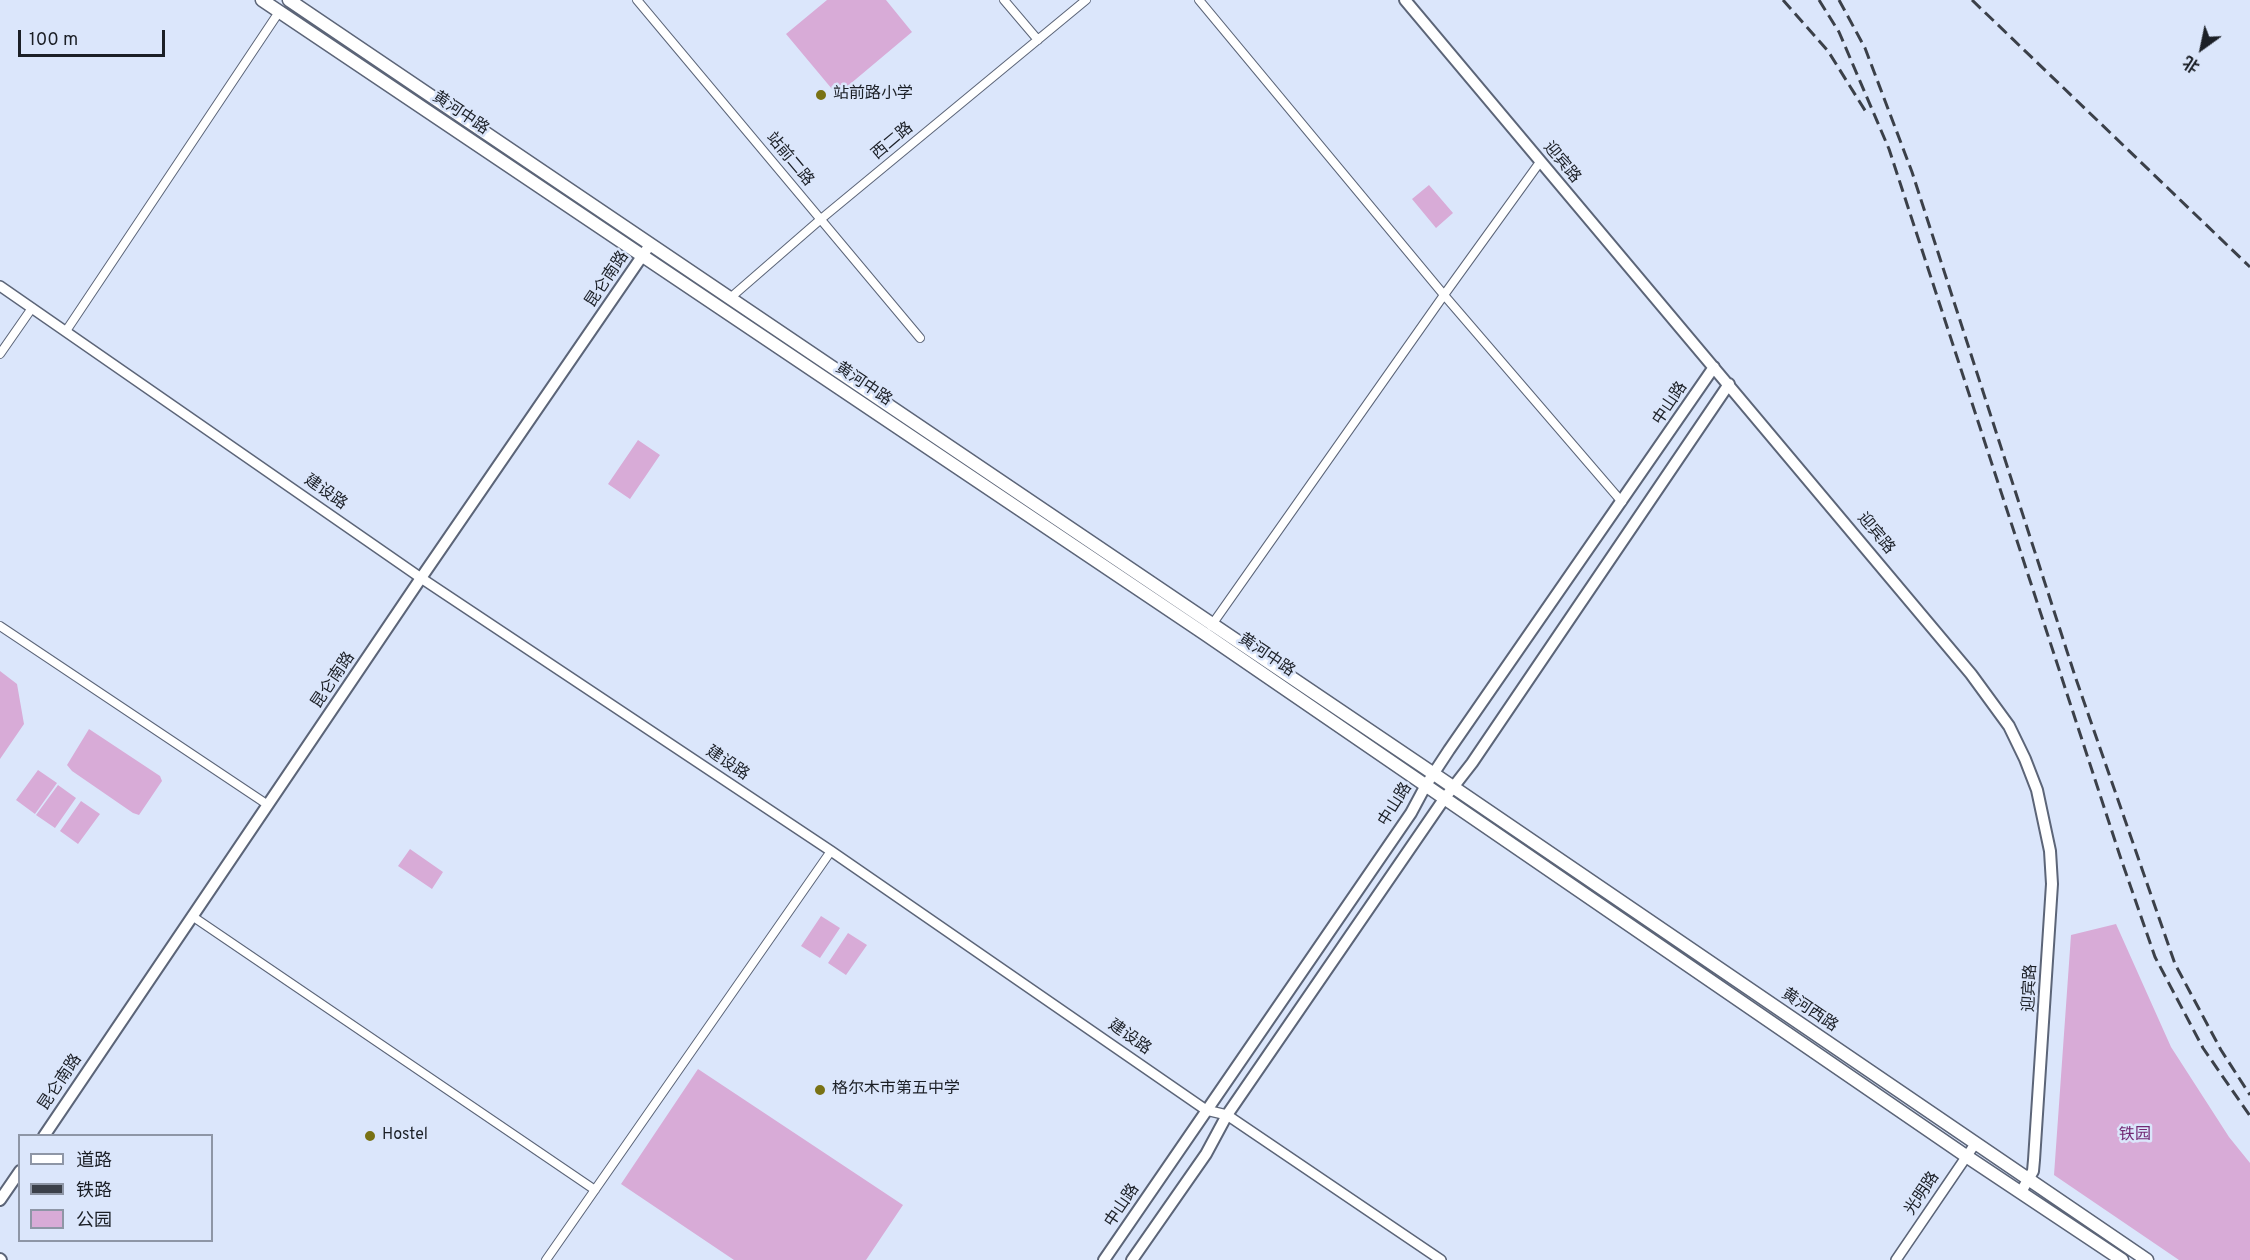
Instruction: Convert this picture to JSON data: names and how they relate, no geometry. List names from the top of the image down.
{
  "streets": {
    "highway": ["黄河中路", "黄河西路"],
    "main road": ["迎宾路", "昆仑南路", "中山路"],
    "street": [
      "西二路",
      "站前二路",
      "建设路",
      "光明路"
    ]
  },
  "crossings": [
    ["黄河中路", "西二路"],
    ["黄河中路", "昆仑南路"],
    ["黄河中路", "中山路"],
    ["黄河中路", "黄河西路"],
    ["西二路", "站前二路"],
    ["迎宾路", "中山路"],
    ["迎宾路", "黄河西路"],
    ["昆仑南路", "建设路"],
    ["中山路", "建设路"],
    ["黄河西路", "光明路"]
  ],
  "parks": ["铁园"],
  "places": ["站前路小学", "格尔木市第五中学", "Hostel"],
  "legend": ["道路", "铁路", "公园"],
  "scale_bar": "100 m",
  "north": "bottom left"
}
